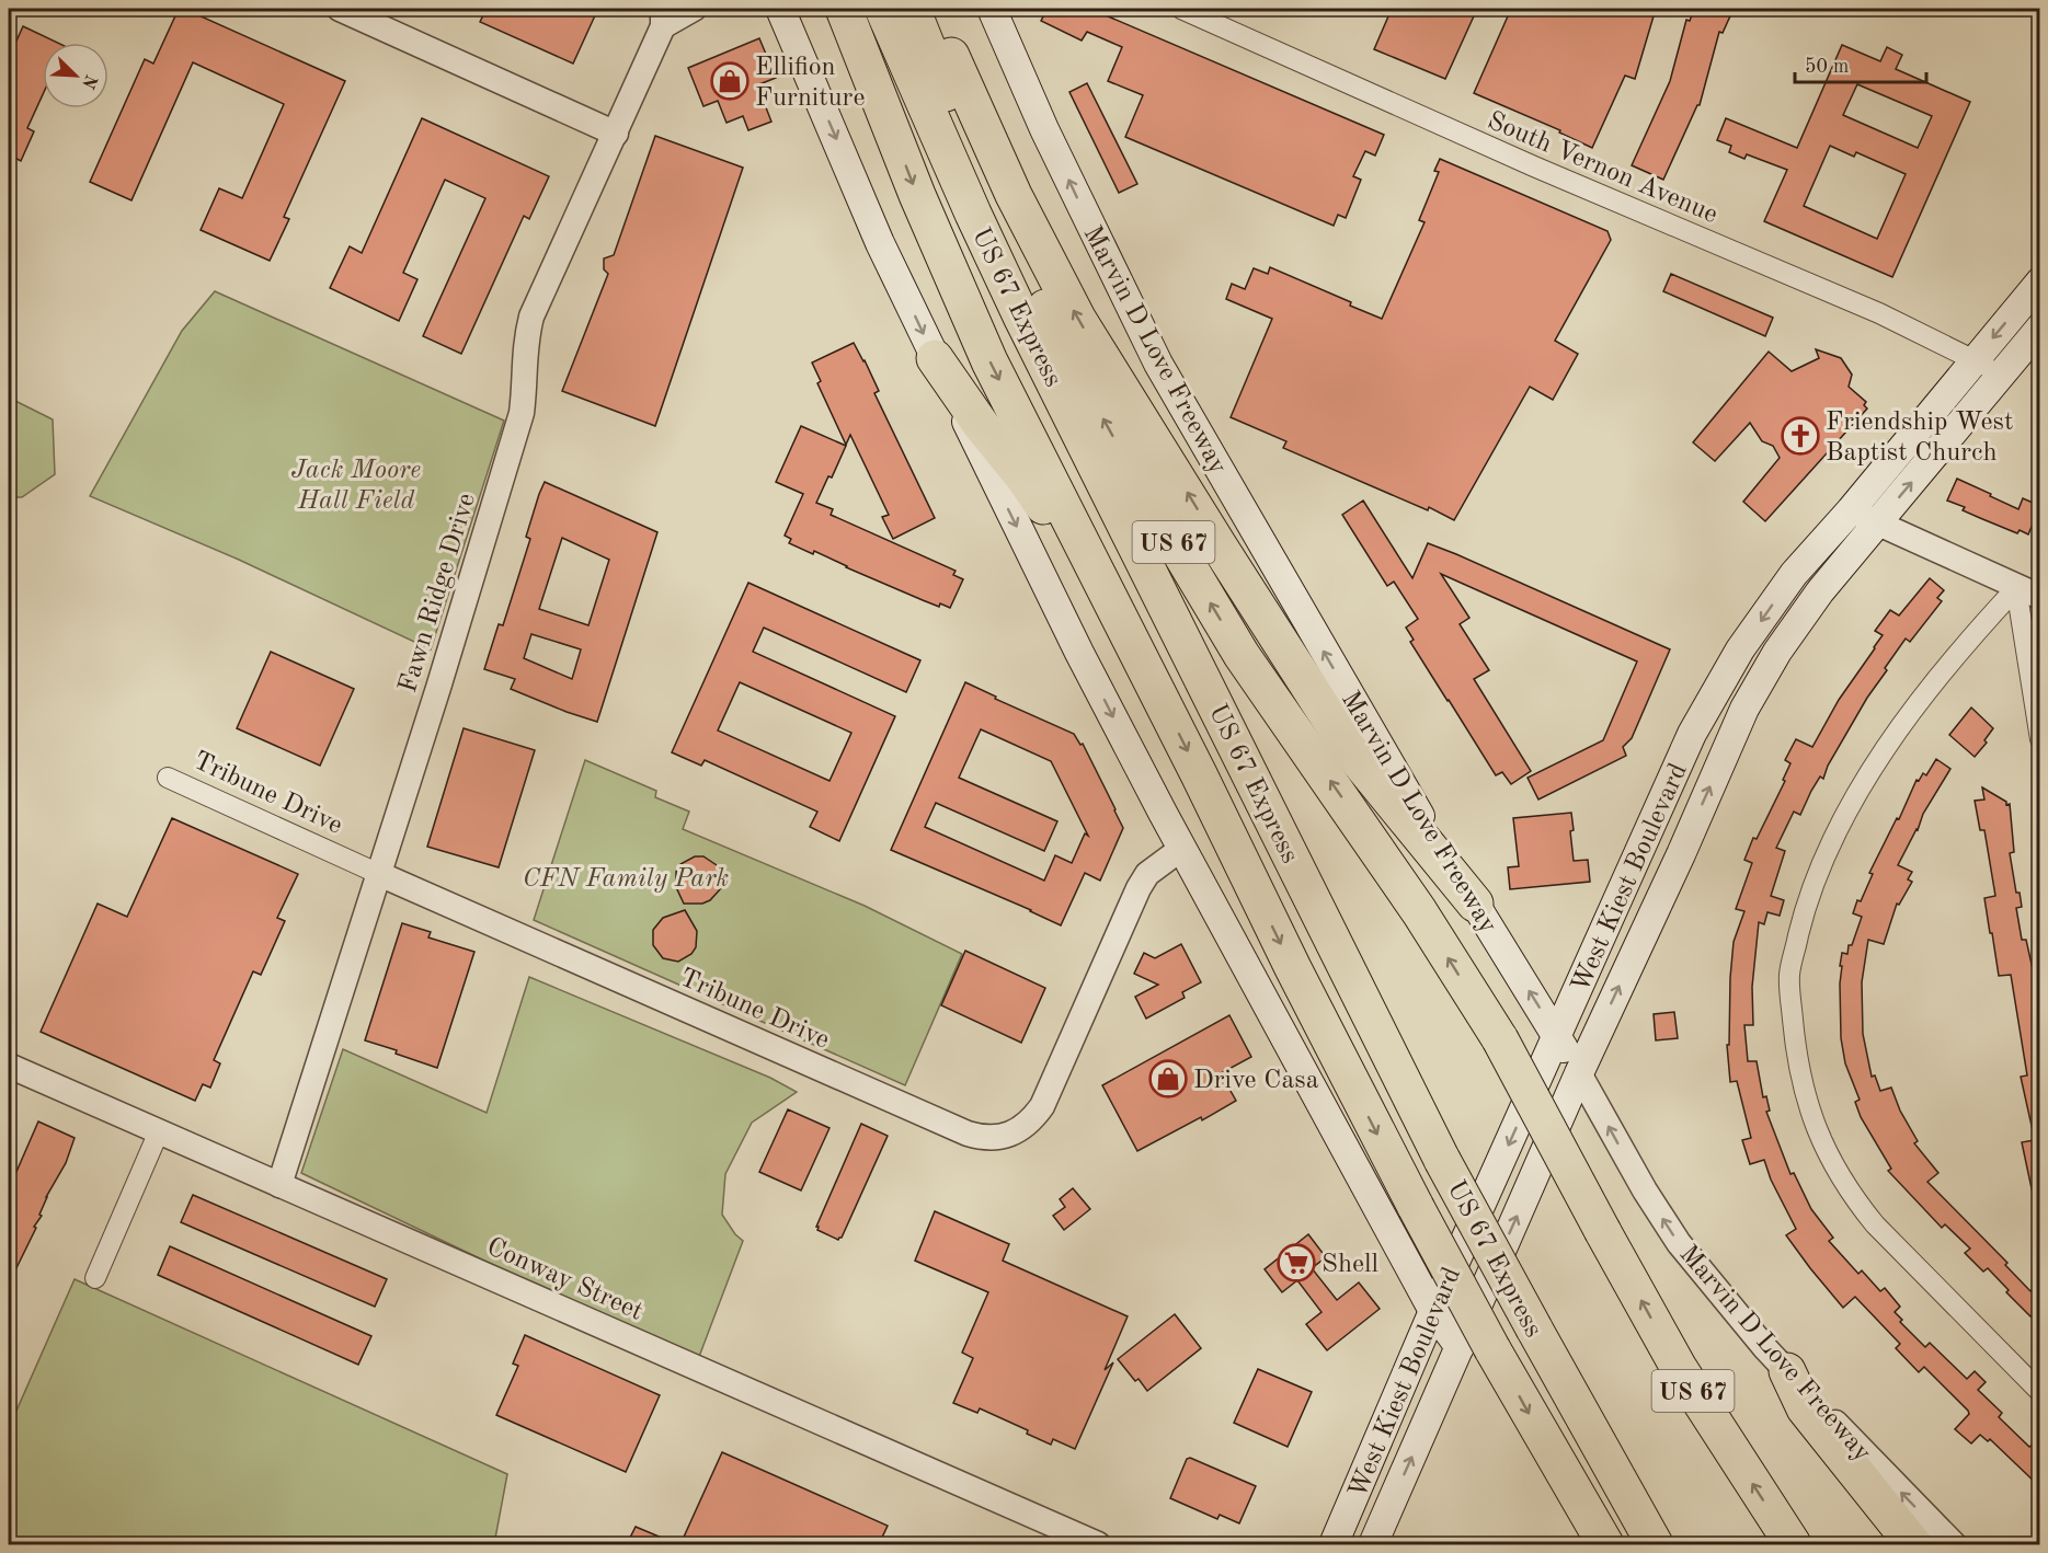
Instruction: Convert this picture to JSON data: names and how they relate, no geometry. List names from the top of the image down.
{
  "streets": {
    "highway": ["US 67 Express", "Marvin D Love Freeway", "US 67"],
    "main road": ["West Kiest Boulevard"],
    "street": [
      "South Vernon Avenue",
      "Fawn Ridge Drive",
      "Tribune Drive",
      "Conway Street"
    ]
  },
  "crossings": [
    ["South Vernon Avenue", "West Kiest Boulevard"],
    ["Marvin D Love Freeway", "West Kiest Boulevard"],
    ["US 67", "West Kiest Boulevard"],
    ["Fawn Ridge Drive", "Tribune Drive"],
    ["Fawn Ridge Drive", "Conway Street"]
  ],
  "parks": ["Jack Moore Hall Field", "CFN Family Park"],
  "places": {
    "shop": ["Ellifion Furniture", "Drive Casa"],
    "church": ["Friendship West Baptist Church"],
    "supermarket": ["Shell"]
  },
  "scale_bar": "50 m",
  "north": "bottom right"
}
